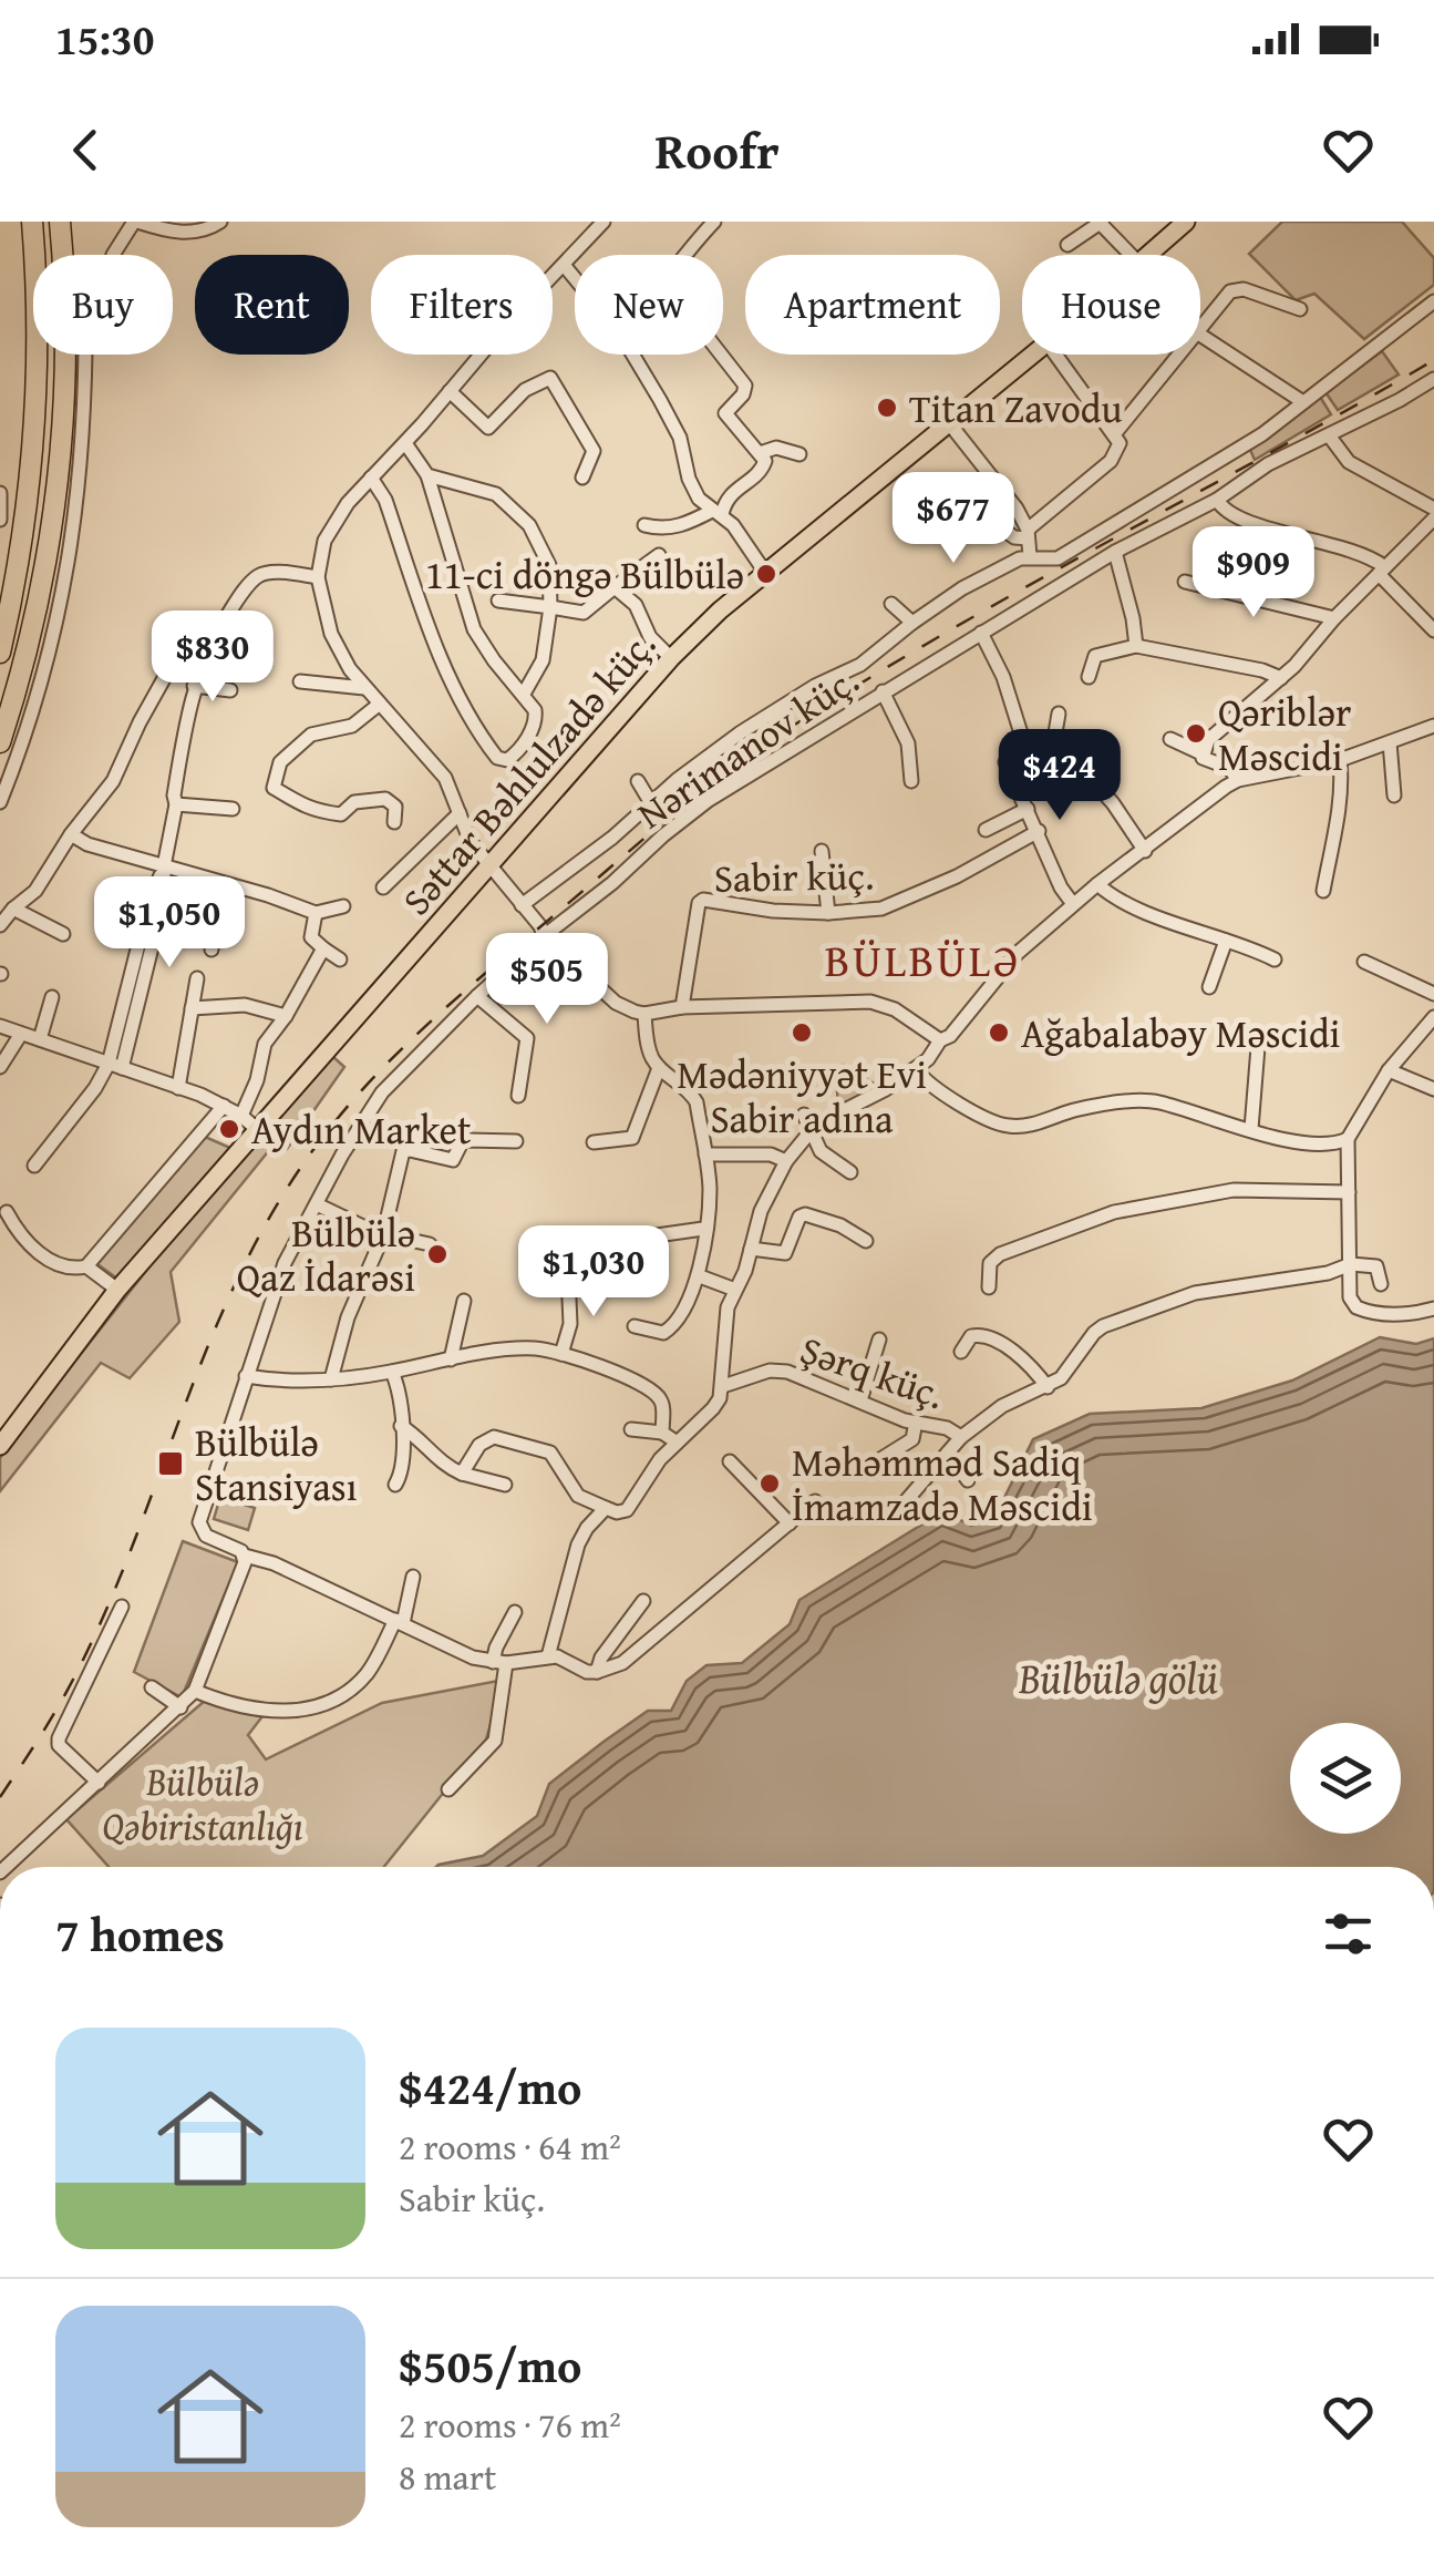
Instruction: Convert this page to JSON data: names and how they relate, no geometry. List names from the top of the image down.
{
  "streets": {
    "main road": ["Səttar Bəhlulzadə küç."],
    "street": ["Nərimanov küç.", "Sabir küç.", "Şərq küç."]
  },
  "districts": ["BÜLBÜLƏ"],
  "water": ["Bülbülə gölü"],
  "parks": ["Bülbülə Qəbiristanlığı"],
  "places": {
    "other": [
      "Titan Zavodu",
      "11-ci döngə Bülbülə",
      "Qəriblər Məscidi",
      "Mədəniyyət Evi Sabir adına",
      "Ağabalabəy Məscidi",
      "Aydın Market",
      "Bülbülə Qaz İdarəsi",
      "Məhəmməd Sadiq İmamzadə Məscidi"
    ],
    "transit": ["Bülbülə Stansiyası"]
  },
  "page": {
    "status": "15:30",
    "header": "Roofr",
    "chip": [
      "Buy",
      "Rent",
      "Filters",
      "New",
      "Apartment",
      "House"
    ],
    "price": [
      "$677",
      "$909",
      "$830",
      "$424",
      "$1,050",
      "$505",
      "$1,030"
    ],
    "heading": "7 homes",
    "list": [
      {
        "name": "$424/mo",
        "note": "2 rooms · 64 m² · Sabir küç."
      },
      {
        "name": "$505/mo",
        "note": "2 rooms · 76 m² · 8 mart"
      }
    ]
  }
}
